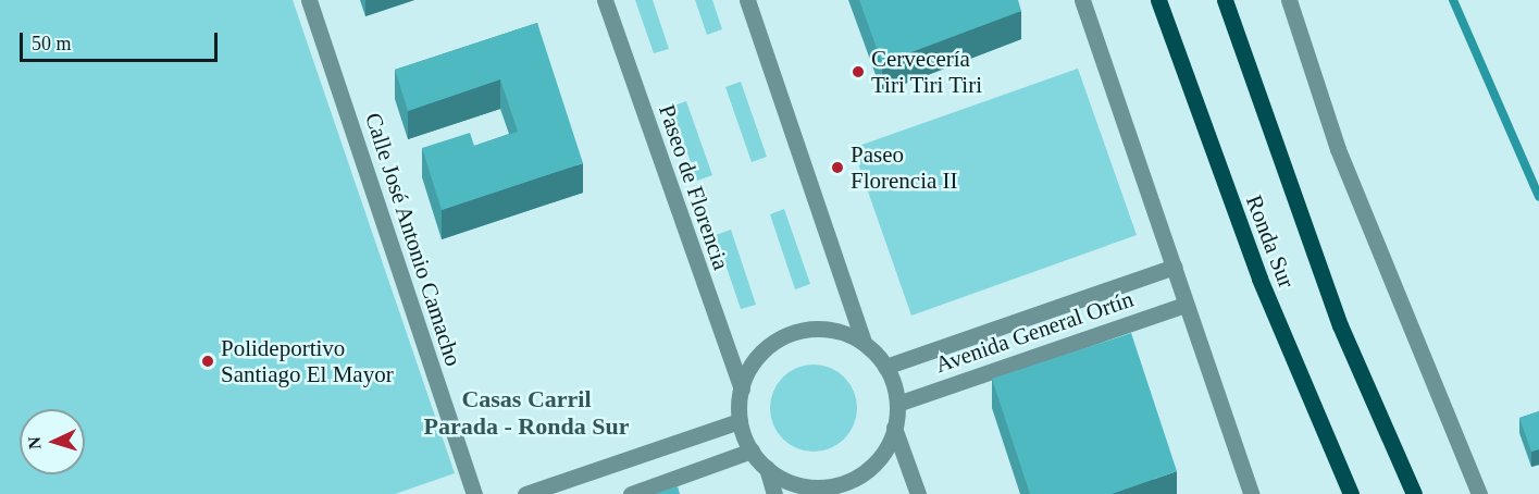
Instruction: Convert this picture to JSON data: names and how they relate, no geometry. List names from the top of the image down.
{
  "streets": {
    "main road": ["Ronda Sur"],
    "street": ["Paseo de Florencia", "Calle José Antonio Camacho", "Avenida General Ortín"]
  },
  "crossings": [
    ["Paseo de Florencia", "Avenida General Ortín"]
  ],
  "districts": ["Casas Carril Parada - Ronda Sur"],
  "places": ["Cervecería Tiri Tiri Tiri", "Paseo Florencia II", "Polideportivo Santiago El Mayor"],
  "scale_bar": "50 m",
  "north": "left"
}
